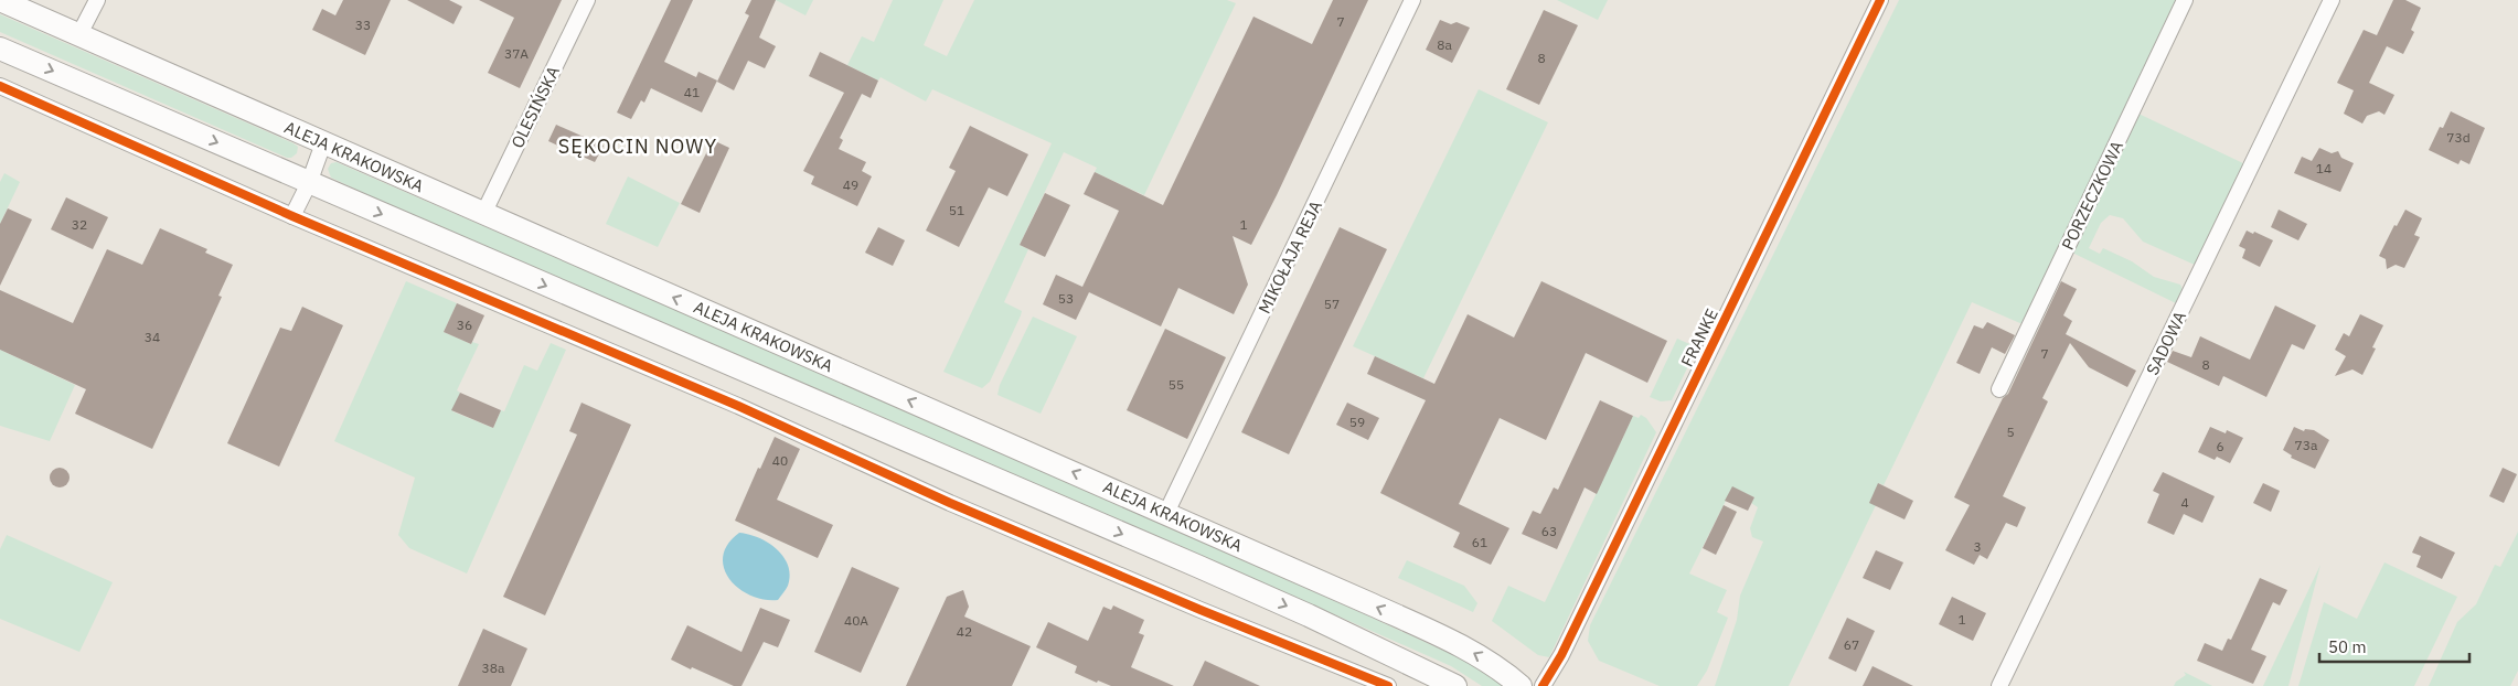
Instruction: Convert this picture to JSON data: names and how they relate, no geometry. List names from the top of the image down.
{
  "streets": {
    "main road": ["ALEJA KRAKOWSKA"],
    "street": [
      "OLESIŃSKA",
      "PORZECZKOWA",
      "MIKOŁAJA REJA",
      "FRANKE",
      "SADOWA"
    ]
  },
  "crossings": [
    ["OLESIŃSKA", "ALEJA KRAKOWSKA"],
    ["ALEJA KRAKOWSKA", "MIKOŁAJA REJA"]
  ],
  "districts": ["SĘKOCIN NOWY"],
  "house_numbers": [
    "7",
    "33",
    "8a",
    "37A",
    "8",
    "41",
    "73d",
    "14",
    "49",
    "51",
    "32",
    "1",
    "53",
    "57",
    "36",
    "34",
    "7",
    "8",
    "55",
    "59",
    "5",
    "73a",
    "6",
    "40",
    "4",
    "63",
    "61",
    "3",
    "1",
    "40A",
    "42",
    "67",
    "38a"
  ],
  "scale_bar": "50 m"
}
